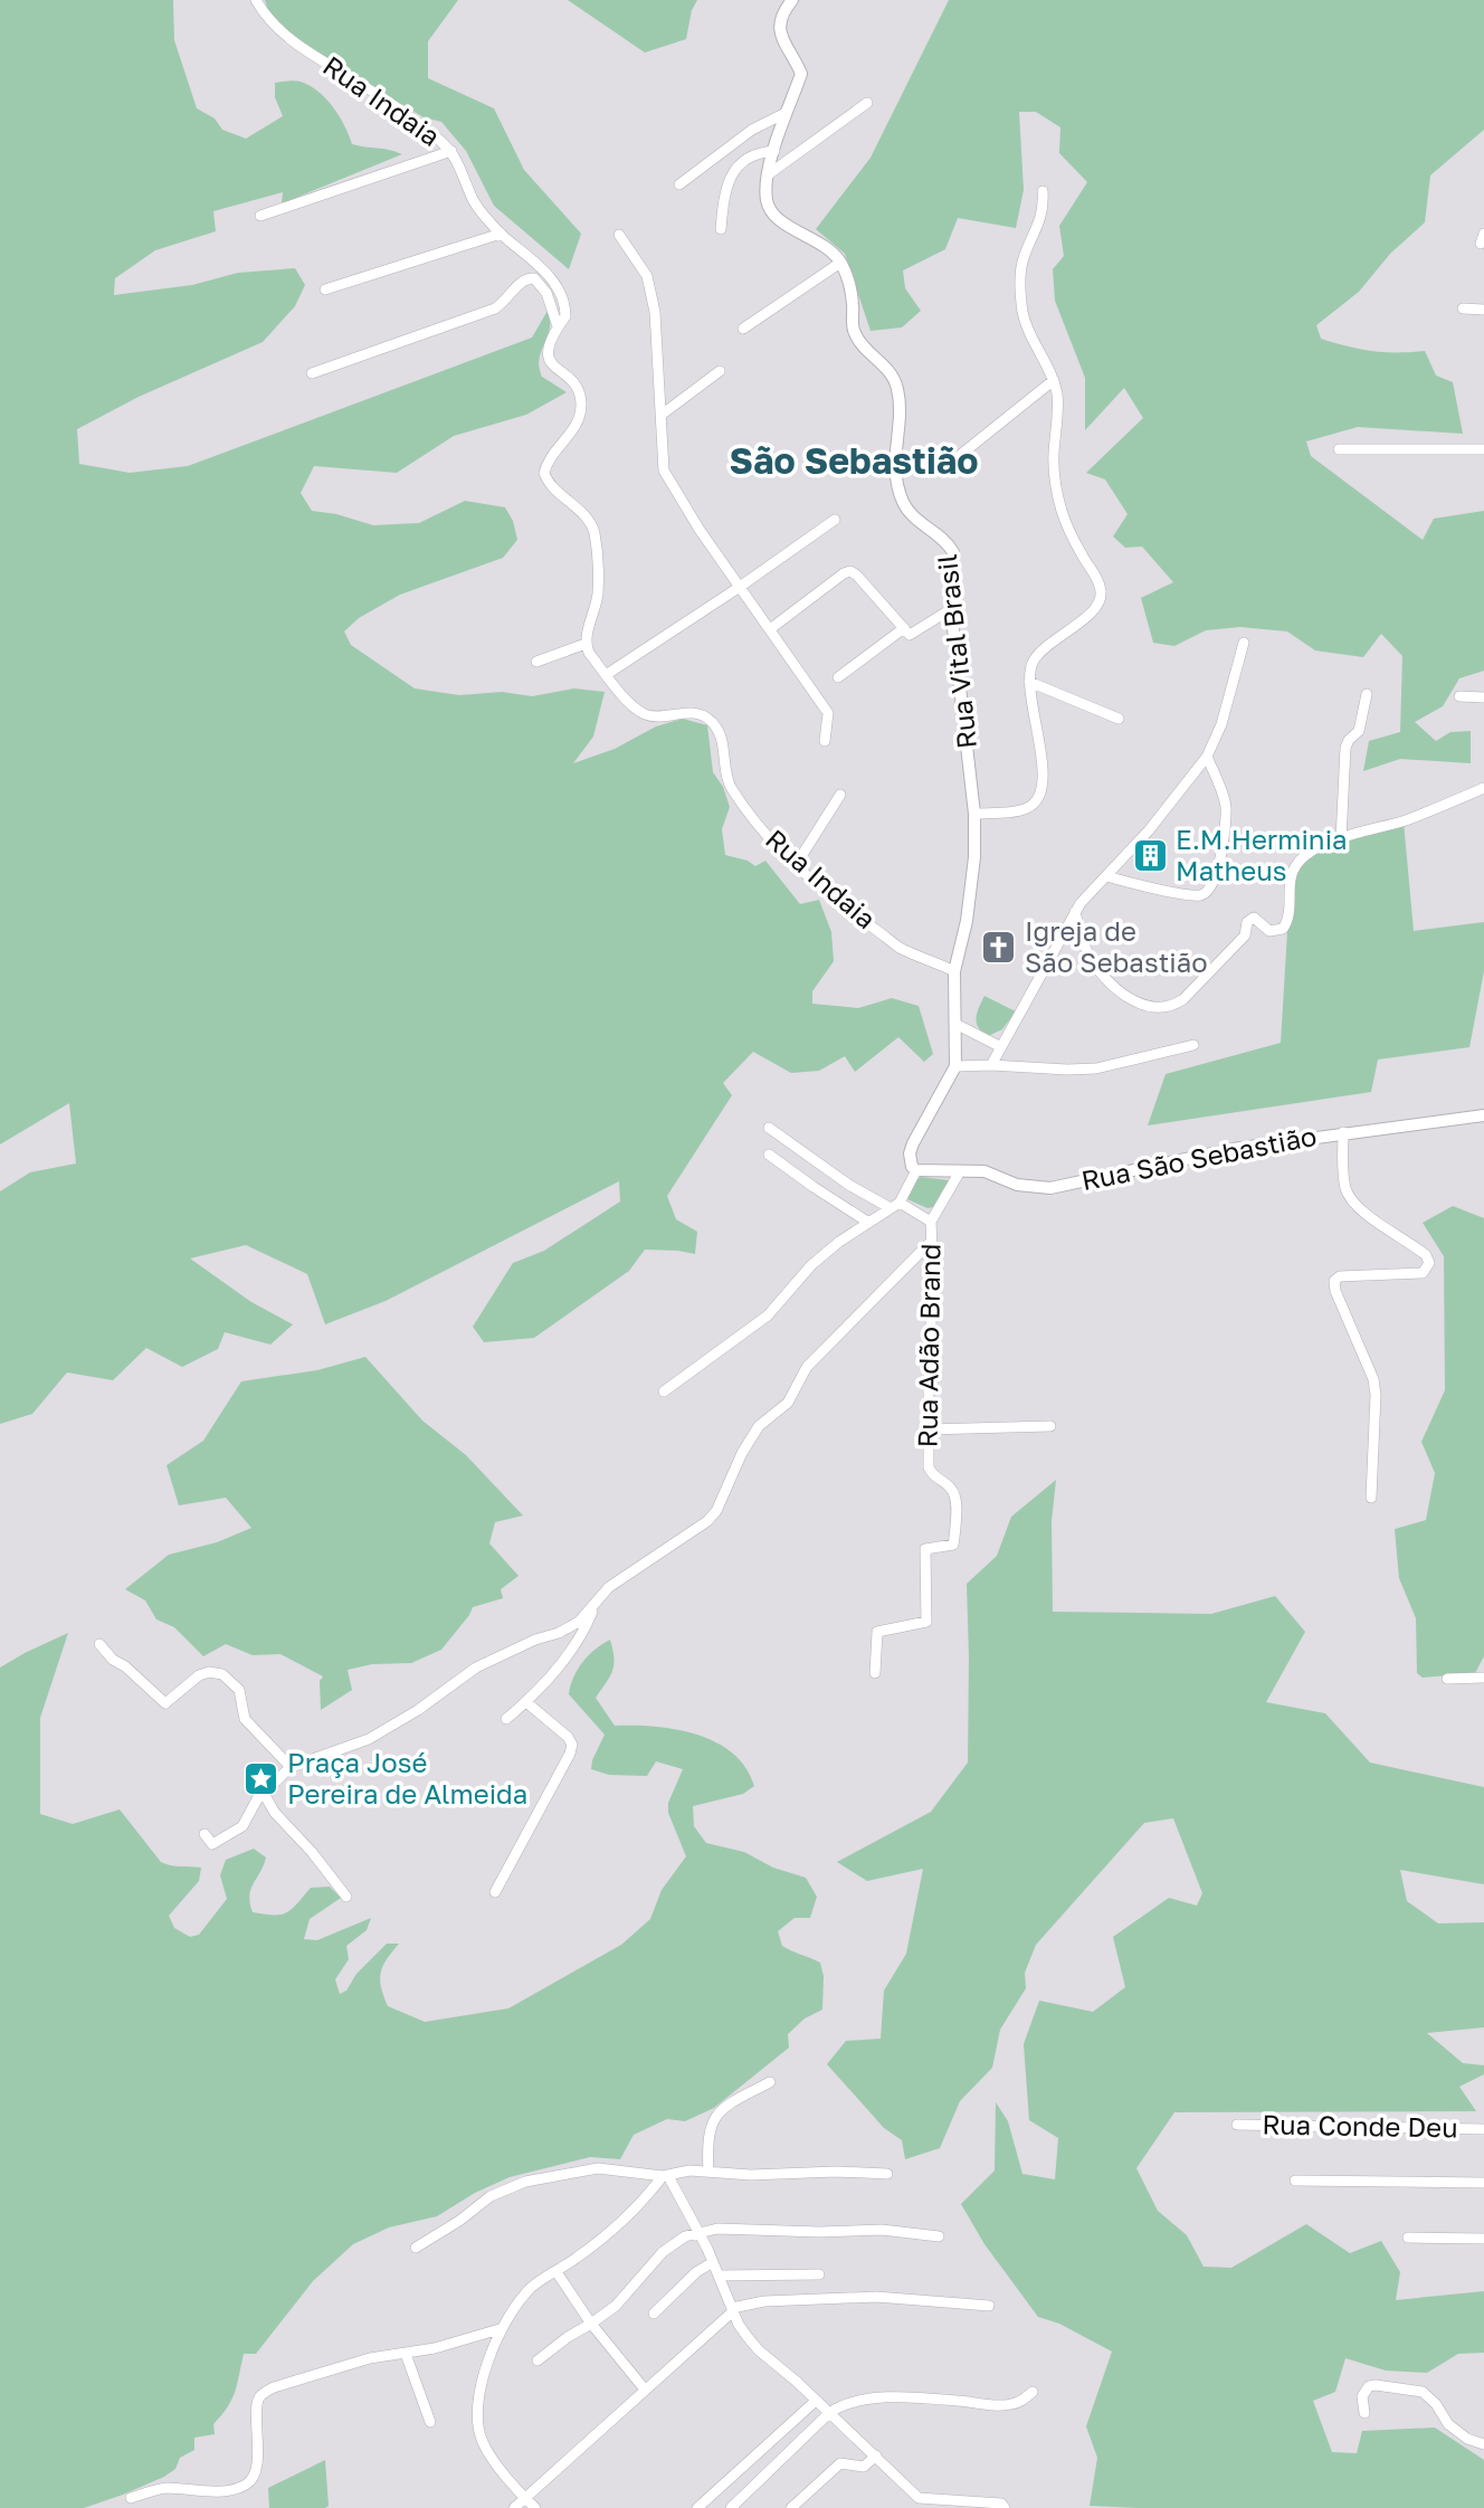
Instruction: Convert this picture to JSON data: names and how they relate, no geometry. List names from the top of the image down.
{
  "streets": {
    "street": [
      "Rua Indaia",
      "Rua Vital Brasil",
      "Rua São Sebastião",
      "Rua Adão Brand",
      "Rua Conde Deu"
    ]
  },
  "crossings": [
    ["Rua Indaia", "Rua Vital Brasil"]
  ],
  "districts": ["São Sebastião"],
  "places": {
    "building": ["E.M.Herminia Matheus"],
    "church": ["Igreja de São Sebastião"],
    "place": ["Praça José Pereira de Almeida"]
  }
}
